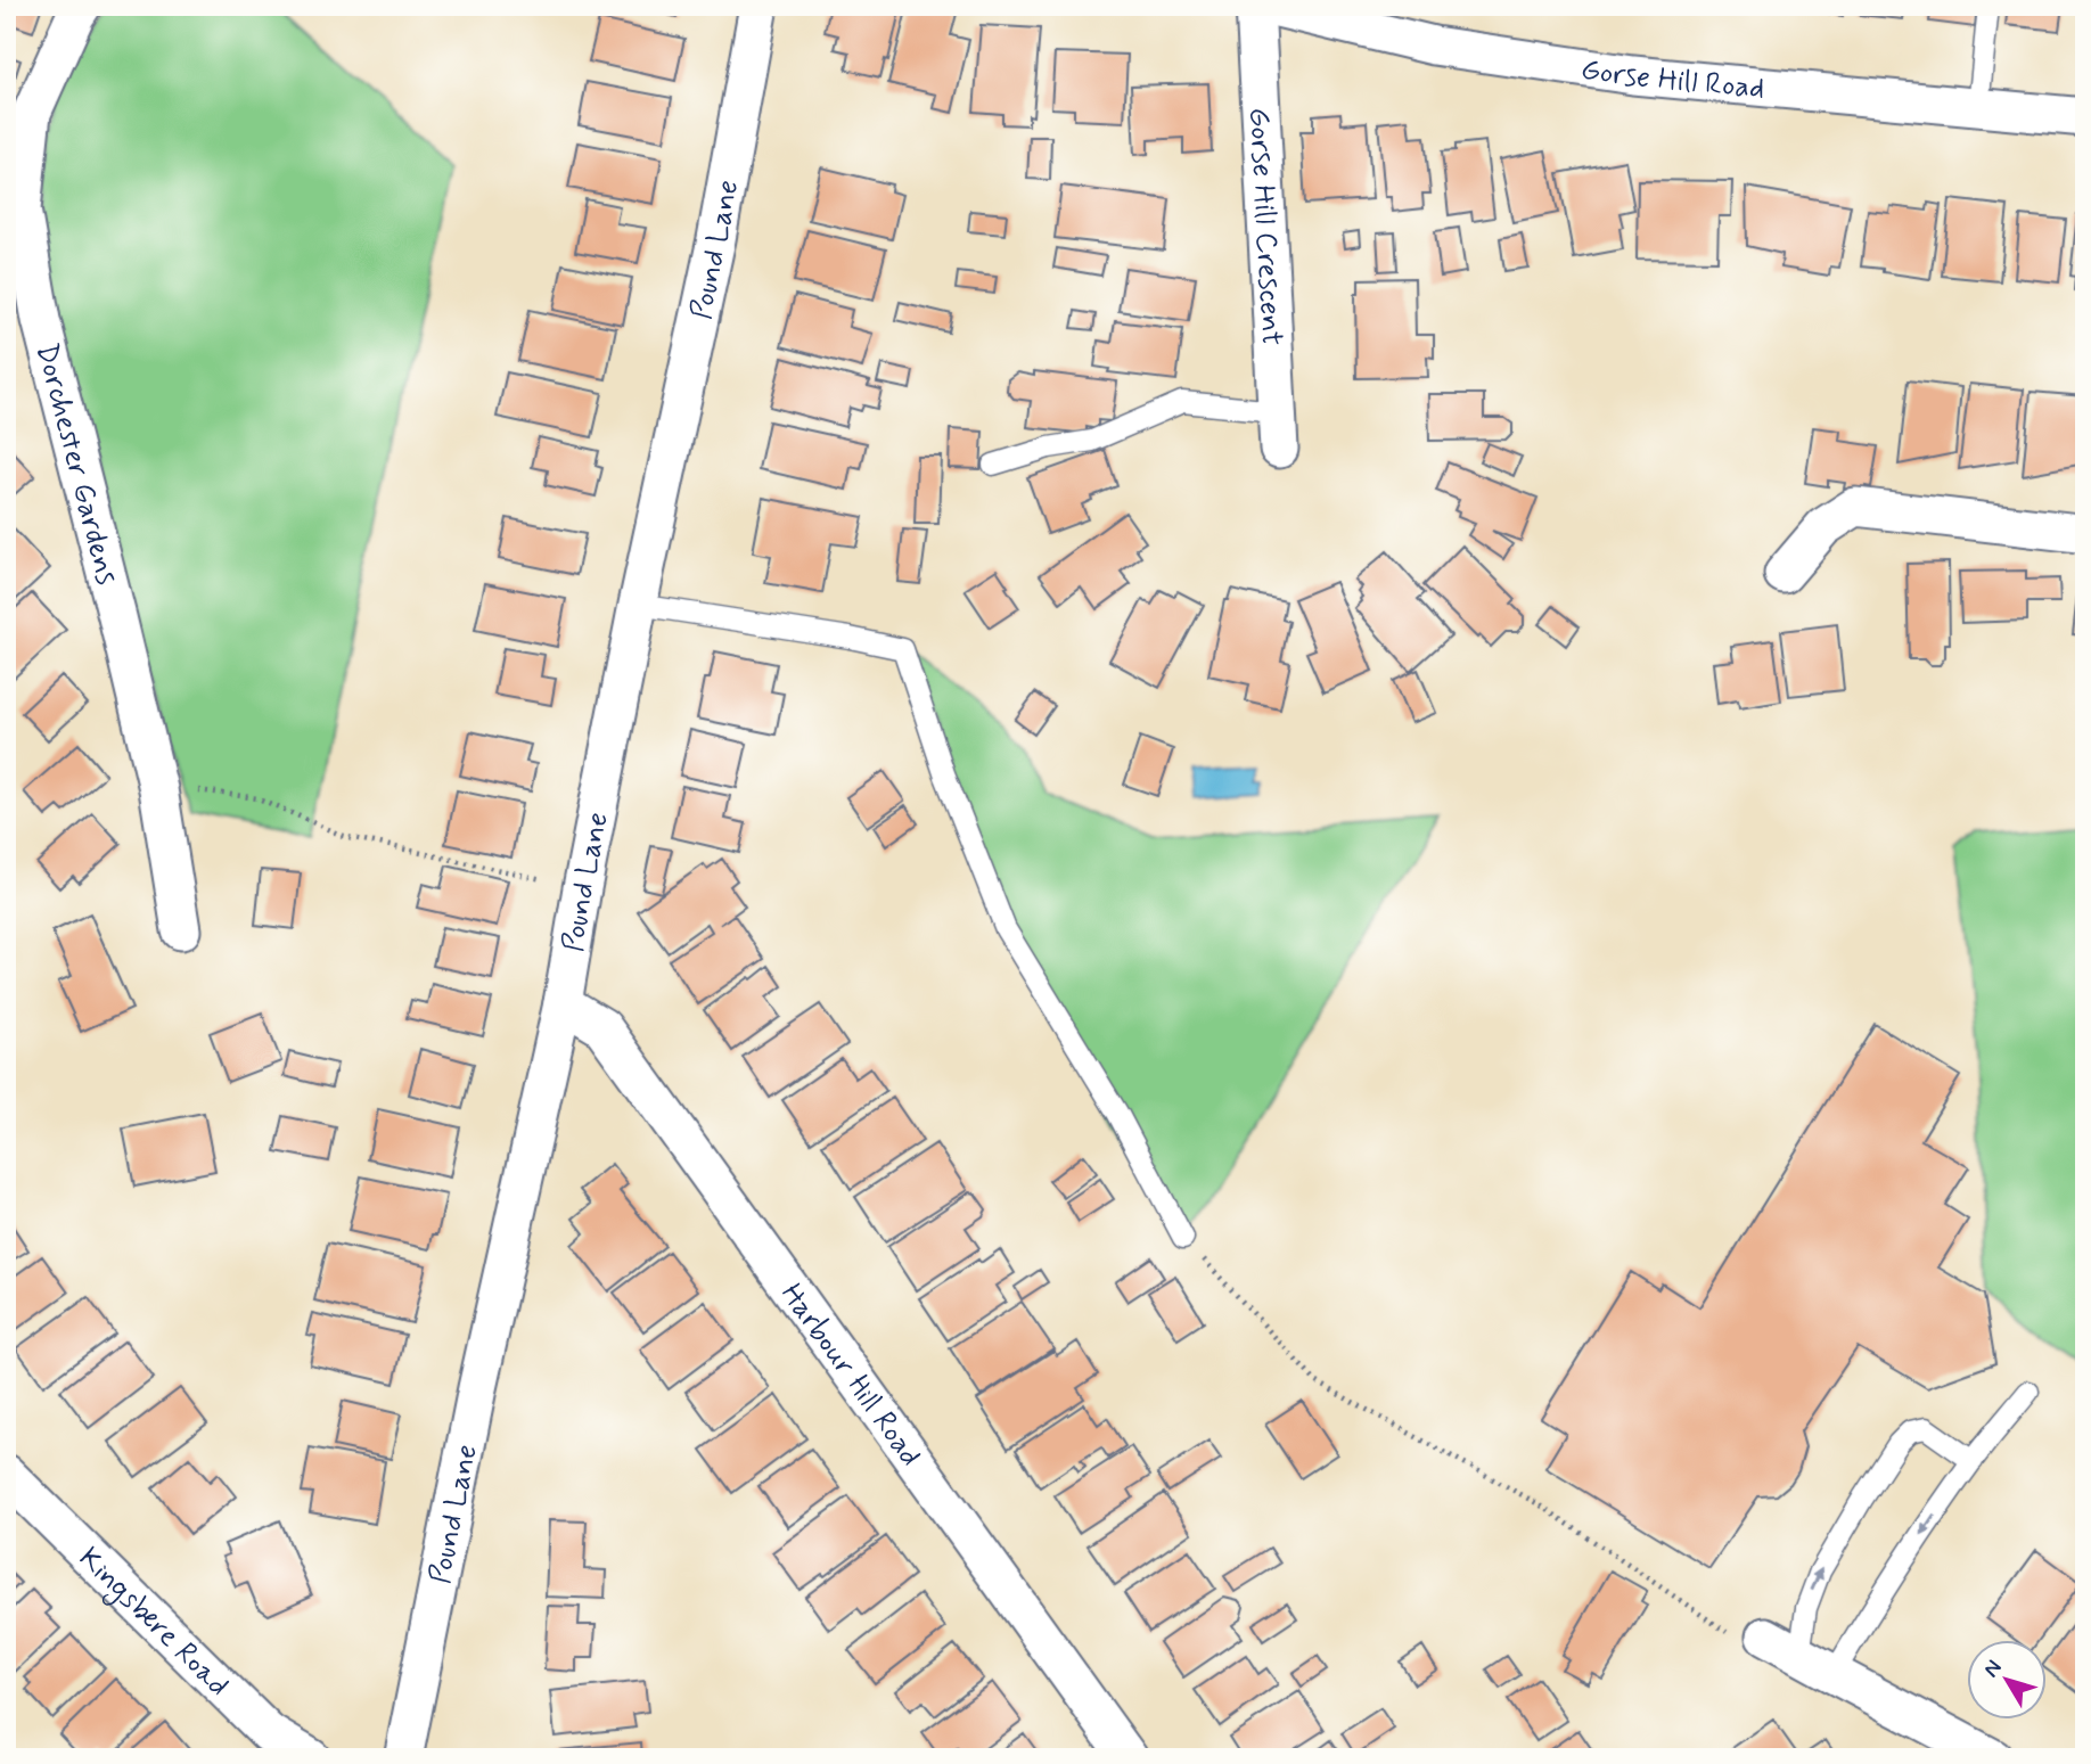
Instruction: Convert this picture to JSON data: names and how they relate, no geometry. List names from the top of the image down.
{
  "streets": {
    "street": [
      "Gorse Hill Road",
      "Gorse Hill Crescent",
      "Pound Lane",
      "Dorchester Gardens",
      "Harbour Hill Road",
      "Kingsbere Road"
    ]
  },
  "crossings": [
    ["Pound Lane", "Harbour Hill Road"]
  ],
  "north": "top left"
}
